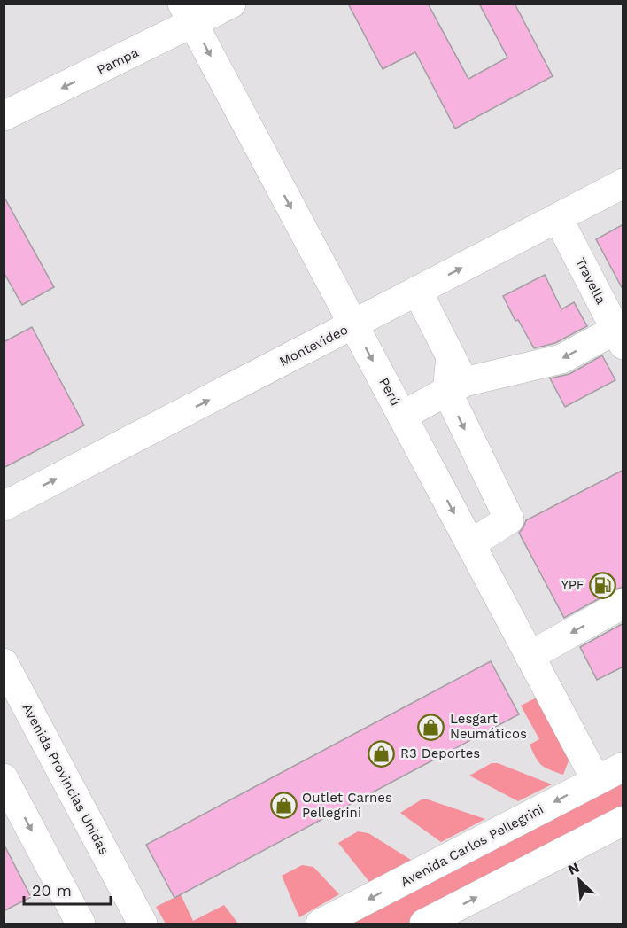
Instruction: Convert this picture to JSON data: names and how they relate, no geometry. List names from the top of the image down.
{
  "streets": {
    "street": [
      "Pampa",
      "Travella",
      "Montevideo",
      "Perú",
      "Avenida Provincias Unidas",
      "Avenida Carlos Pellegrini"
    ]
  },
  "crossings": [
    ["Pampa", "Perú"],
    ["Travella", "Montevideo"],
    ["Montevideo", "Perú"],
    ["Perú", "Avenida Carlos Pellegrini"]
  ],
  "one_way": ["Pampa", "Montevideo", "Perú"],
  "places": {
    "fuel station": ["YPF"],
    "shop": ["Lesgart Neumáticos", "R3 Deportes", "Outlet Carnes Pellegrini"]
  },
  "scale_bar": "20 m",
  "north": "top left"
}
